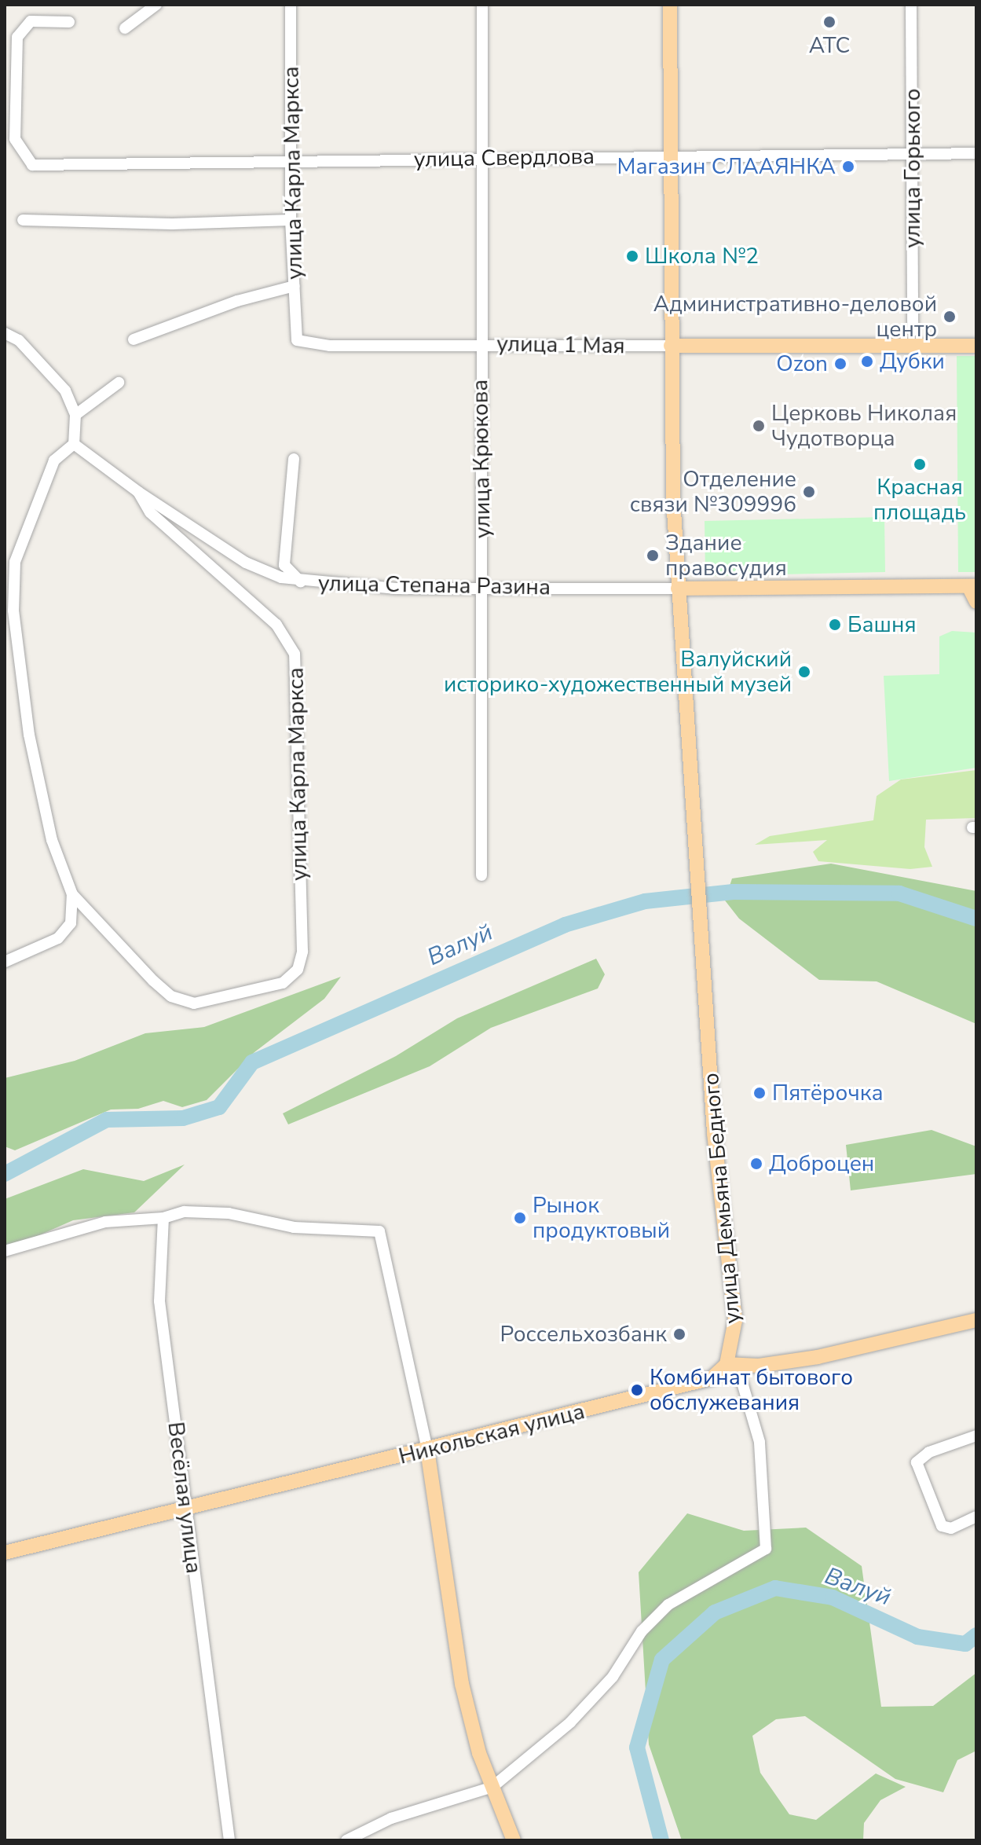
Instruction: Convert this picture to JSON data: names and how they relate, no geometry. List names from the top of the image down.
{
  "streets": {
    "main road": [
      "улица 1 Мая",
      "улица Степана Разина",
      "улица Демьяна Бедного",
      "Никольская улица"
    ],
    "street": [
      "улица Свердлова",
      "улица Горького",
      "улица Карла Маркса",
      "улица Крюкова",
      "Весёлая улица"
    ]
  },
  "crossings": [
    ["улица Свердлова", "улица Горького"],
    ["улица Свердлова", "улица Карла Маркса"],
    ["улица Свердлова", "улица Крюкова"],
    ["улица Свердлова", "улица Демьяна Бедного"],
    ["улица Карла Маркса", "улица 1 Мая"],
    ["улица Карла Маркса", "улица Степана Разина"],
    ["улица 1 Мая", "улица Крюкова"],
    ["улица 1 Мая", "улица Демьяна Бедного"],
    ["улица Крюкова", "улица Степана Разина"],
    ["улица Степана Разина", "улица Демьяна Бедного"],
    ["улица Демьяна Бедного", "Никольская улица"],
    ["Никольская улица", "Весёлая улица"]
  ],
  "water": ["Валуй"],
  "places": [
    "АТС",
    "Магазин СЛААЯНКА",
    "Школа №2",
    "Административно-деловой центр",
    "Дубки",
    "Ozon",
    "Церковь Николая Чудотворца",
    "Красная площадь",
    "Отделение связи №309996",
    "Здание правосудия",
    "Башня",
    "Валуйский историко-художественный музей",
    "Пятёрочка",
    "Доброцен",
    "Рынок продуктовый",
    "Россельхозбанк",
    "Комбинат бытового обслужевания"
  ]
}
